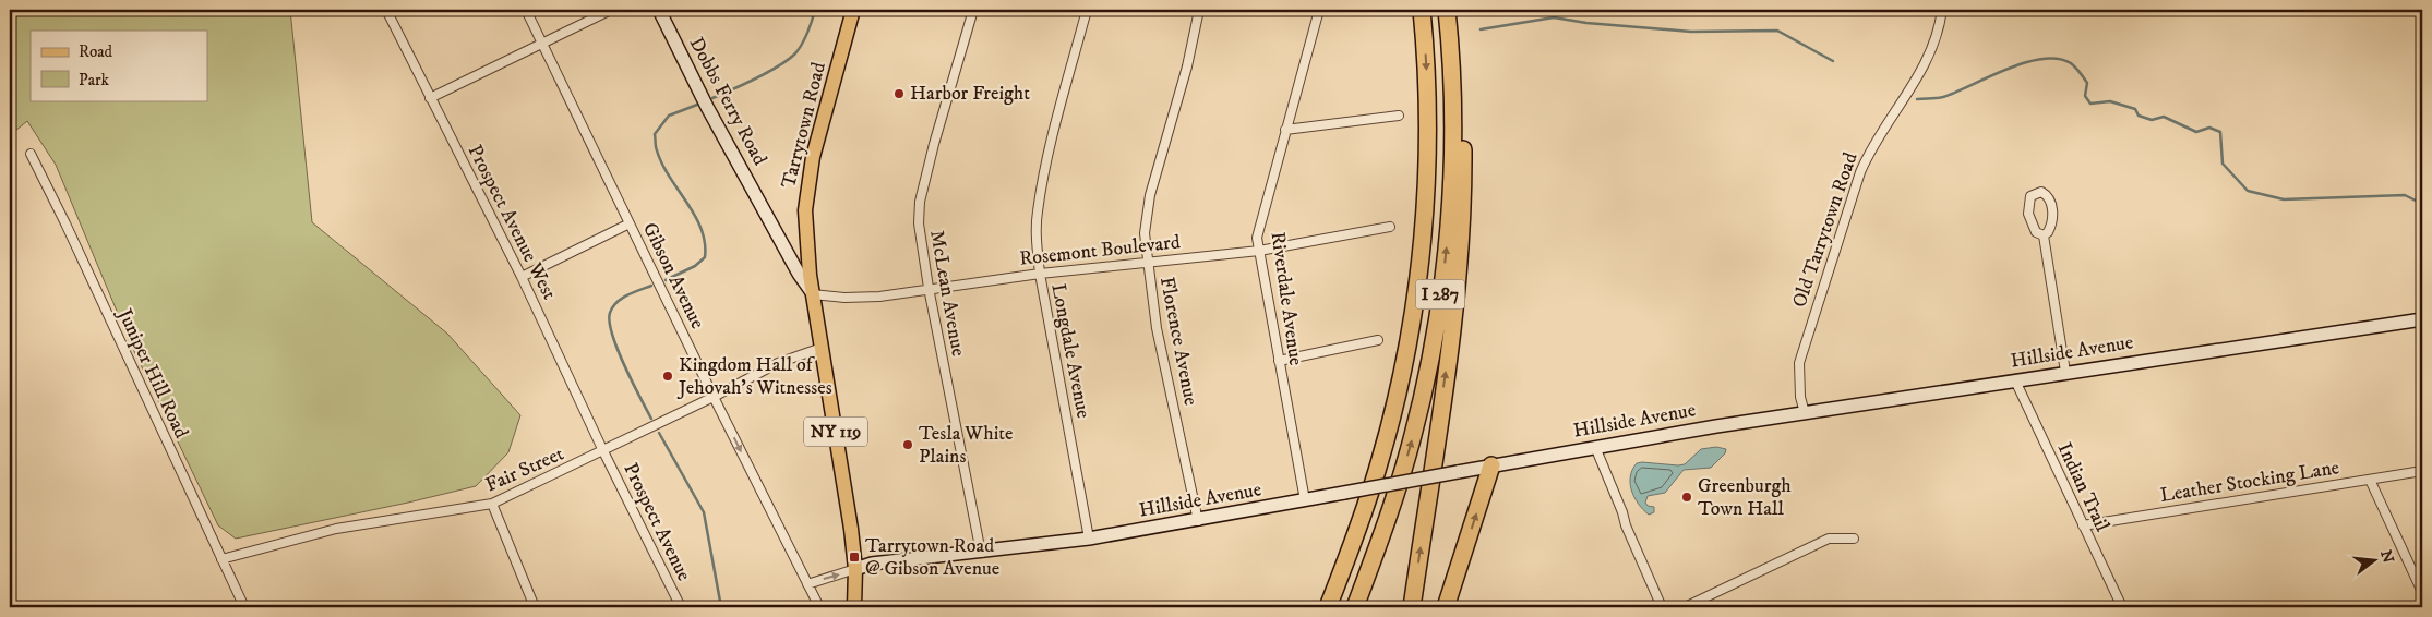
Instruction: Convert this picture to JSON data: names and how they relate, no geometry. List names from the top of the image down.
{
  "streets": {
    "highway": ["I 287"],
    "main road": [
      "Dobbs Ferry Road",
      "Tarrytown Road",
      "Hillside Avenue",
      "NY 119"
    ],
    "street": [
      "Prospect Avenue West",
      "Old Tarrytown Road",
      "Rosemont Boulevard",
      "Gibson Avenue",
      "McLean Avenue",
      "Riverdale Avenue",
      "Florence Avenue",
      "Longdale Avenue",
      "Juniper Hill Road",
      "Fair Street",
      "Leather Stocking Lane",
      "Indian Trail",
      "Prospect Avenue"
    ]
  },
  "crossings": [
    ["Dobbs Ferry Road", "Tarrytown Road"],
    ["Dobbs Ferry Road", "Rosemont Boulevard"],
    ["Tarrytown Road", "Rosemont Boulevard"],
    ["Tarrytown Road", "Hillside Avenue"],
    ["Tarrytown Road", "Fair Street"],
    ["Prospect Avenue West", "Fair Street"],
    ["Prospect Avenue West", "Prospect Avenue"],
    ["Old Tarrytown Road", "Hillside Avenue"],
    ["Rosemont Boulevard", "McLean Avenue"],
    ["Rosemont Boulevard", "Riverdale Avenue"],
    ["Rosemont Boulevard", "Florence Avenue"],
    ["Rosemont Boulevard", "Longdale Avenue"],
    ["Gibson Avenue", "Fair Street"],
    ["McLean Avenue", "Hillside Avenue"],
    ["Riverdale Avenue", "Hillside Avenue"],
    ["Florence Avenue", "Hillside Avenue"],
    ["Longdale Avenue", "Hillside Avenue"],
    ["Hillside Avenue", "Indian Trail"],
    ["Juniper Hill Road", "Fair Street"],
    ["Fair Street", "Prospect Avenue"],
    ["Leather Stocking Lane", "Indian Trail"]
  ],
  "places": {
    "other": [
      "Harbor Freight",
      "Kingdom Hall of Jehovah’s Witnesses",
      "Tesla White Plains",
      "Greenburgh Town Hall"
    ],
    "transit": ["Tarrytown Road @ Gibson Avenue"]
  },
  "legend": ["Road", "Park"],
  "north": "right"
}
